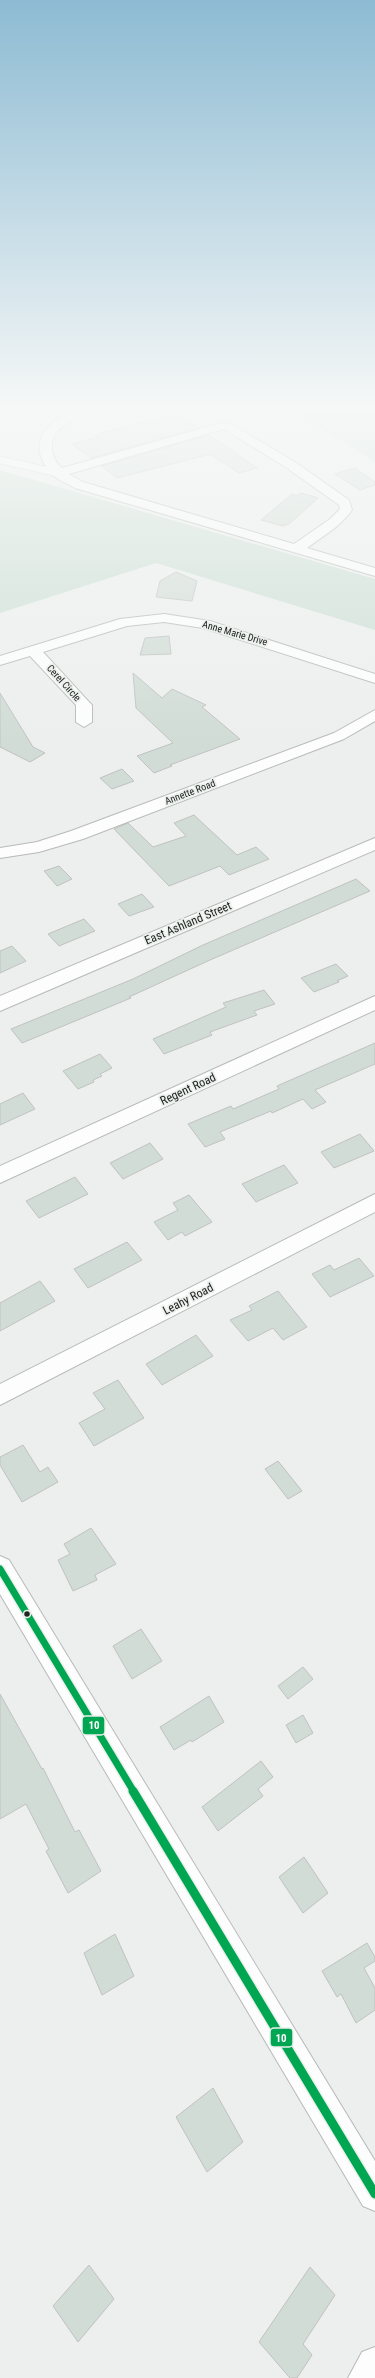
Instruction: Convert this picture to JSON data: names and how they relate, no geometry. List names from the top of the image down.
{
  "streets": {
    "main road": ["East Ashland Street"],
    "street": [
      "Anne Marie Drive",
      "Cerel Circle",
      "Annette Road",
      "Regent Road",
      "Leahy Road"
    ]
  },
  "crossings": [
    ["Anne Marie Drive", "Cerel Circle"]
  ],
  "lines": ["transit line 10"]
}
